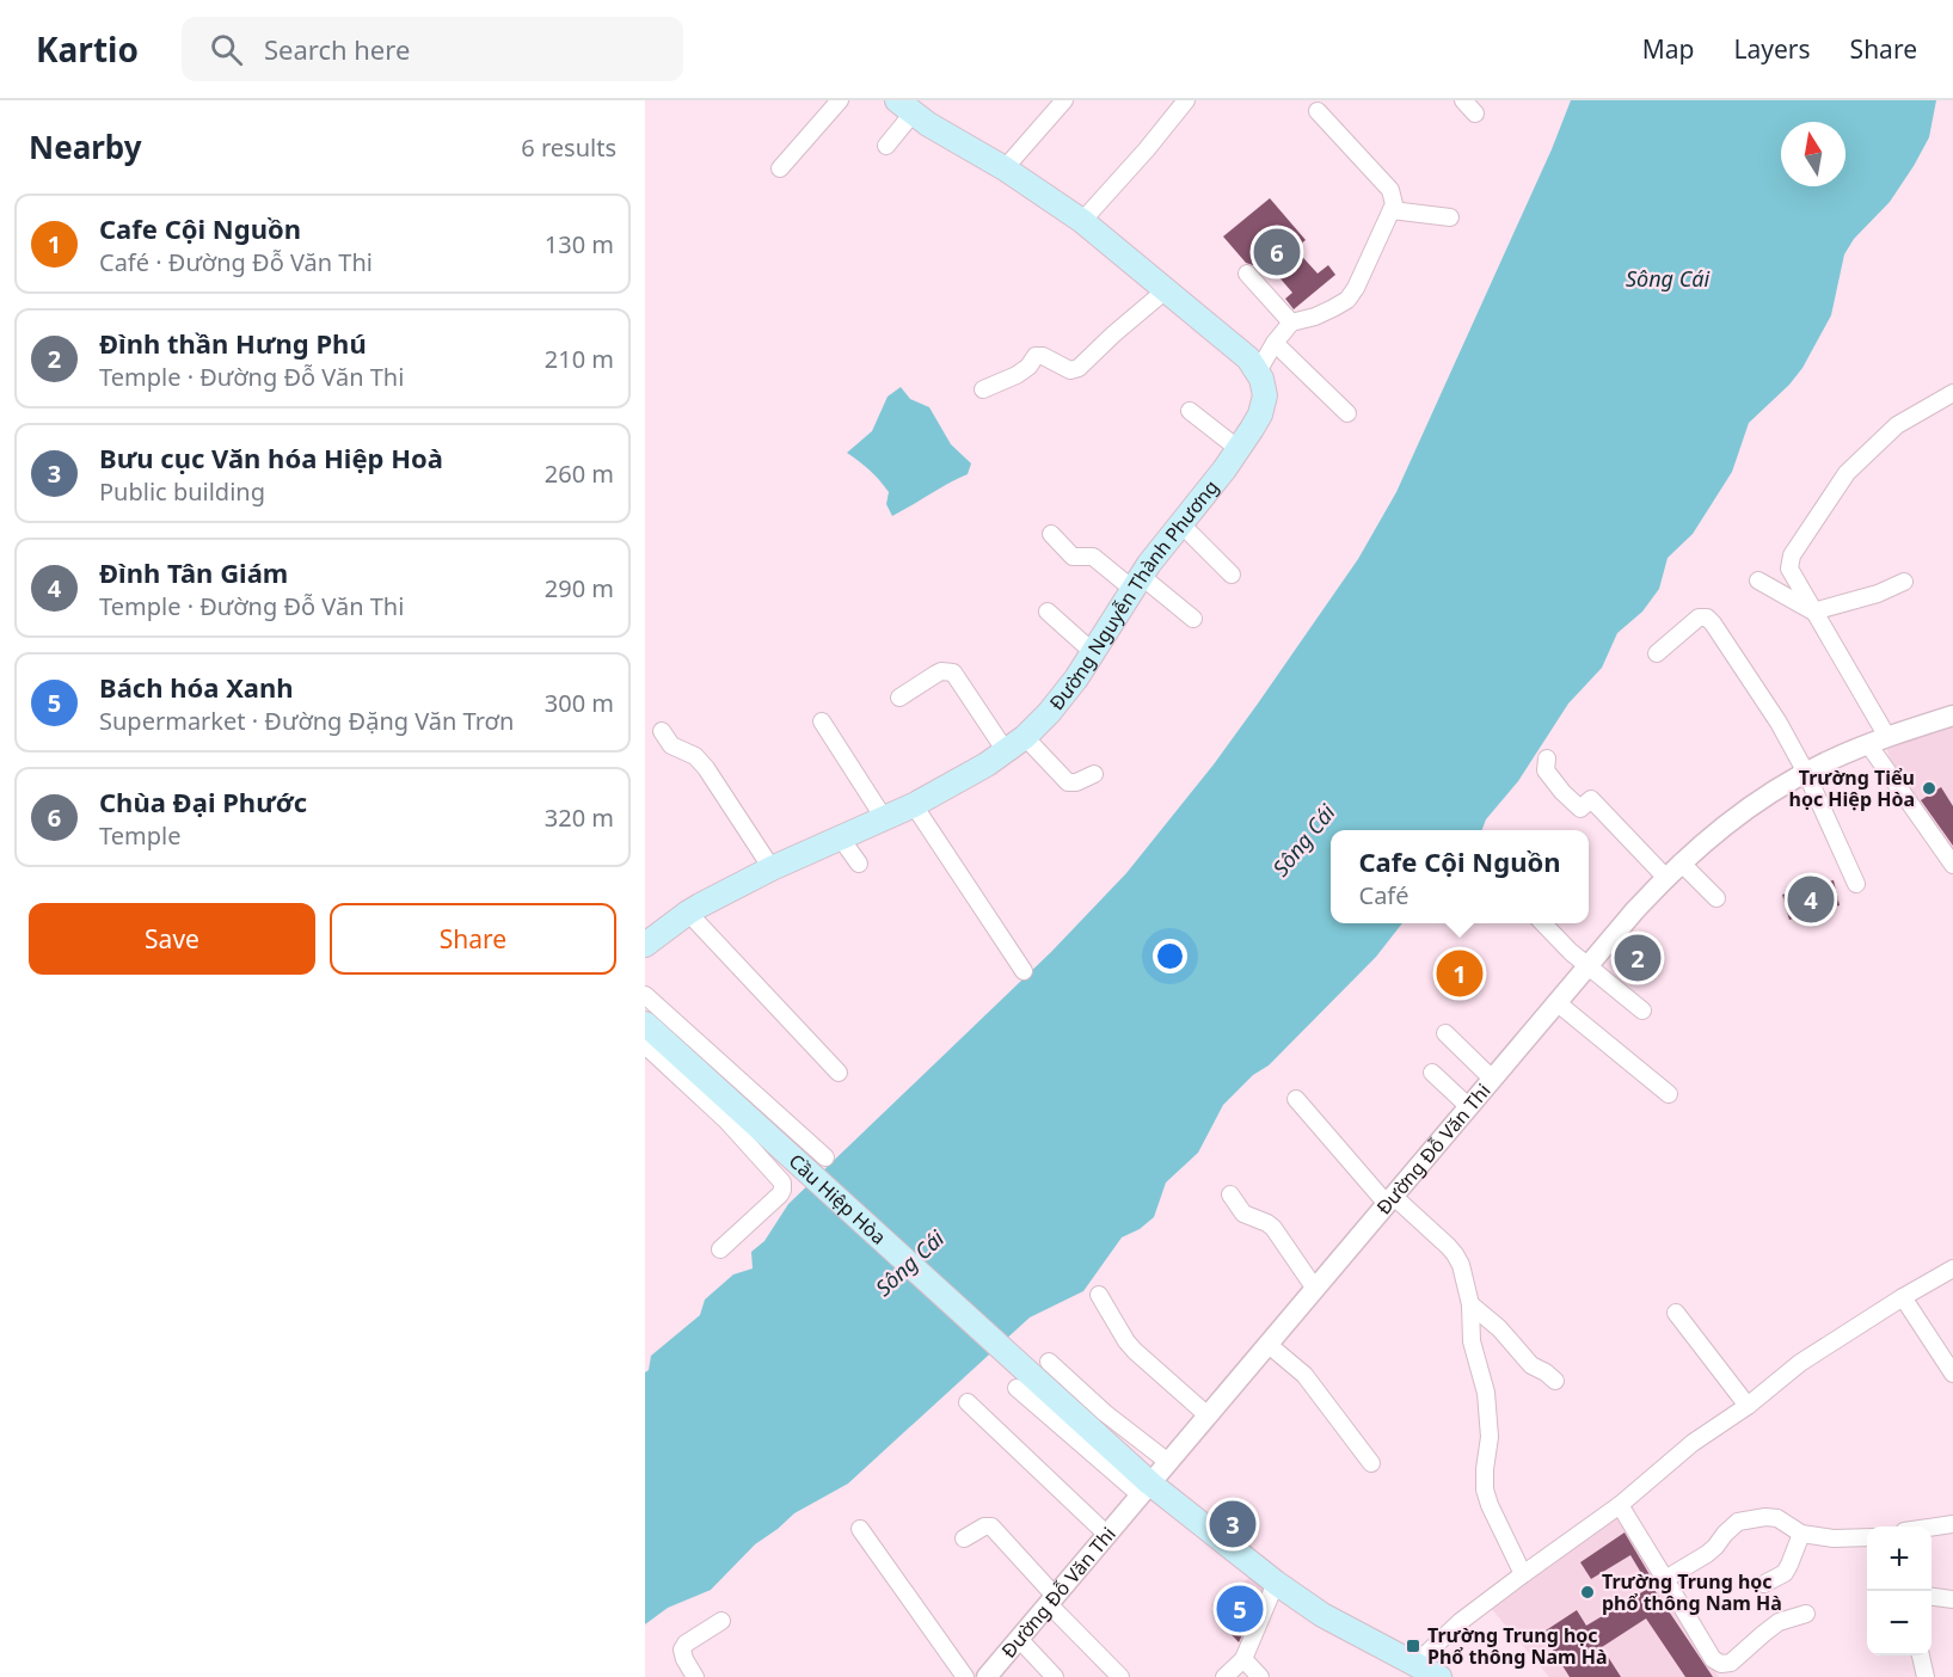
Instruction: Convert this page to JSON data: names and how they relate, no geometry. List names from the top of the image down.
{
  "streets": {
    "main road": ["Đường Nguyễn Thành Phương", "Cầu Hiệp Hòa"],
    "street": ["Đường Đỗ Văn Thi"]
  },
  "crossings": [
    ["Đường Đỗ Văn Thi", "Cầu Hiệp Hòa"]
  ],
  "water": ["Sông Cái"],
  "places": {
    "other": ["Trường Tiểu học Hiệp Hòa", "Trường Trung học phổ thông Nam Hà"],
    "transit": ["Trường Trung học Phổ thông Nam Hà"]
  },
  "north": "top",
  "page": {
    "header": "Kartio",
    "search": "Search here",
    "nav": ["Map", "Layers", "Share"],
    "heading": ["Nearby", "6 results"],
    "list": [
      {
        "mark": "1",
        "name": "Cafe Cội Nguồn",
        "note": "Café · Đường Đỗ Văn Thi",
        "value": "130 m"
      },
      {
        "mark": "2",
        "name": "Đình thần Hưng Phú",
        "note": "Temple · Đường Đỗ Văn Thi",
        "value": "210 m"
      },
      {
        "mark": "3",
        "name": "Bưu cục Văn hóa Hiệp Hoà",
        "note": "Public building",
        "value": "260 m"
      },
      {
        "mark": "4",
        "name": "Đình Tân Giám",
        "note": "Temple · Đường Đỗ Văn Thi",
        "value": "290 m"
      },
      {
        "mark": "5",
        "name": "Bách hóa Xanh",
        "note": "Supermarket · Đường Đặng Văn Trơn",
        "value": "300 m"
      },
      {
        "mark": "6",
        "name": "Chùa Đại Phước",
        "note": "Temple",
        "value": "320 m"
      }
    ],
    "pins": [
      "6",
      "4",
      "2",
      "1",
      "3",
      "5"
    ],
    "popup": ["Cafe Cội Nguồn", "Café"],
    "buttons": ["Save", "Share"],
    "map_buttons": ["+", "−"]
  }
}
